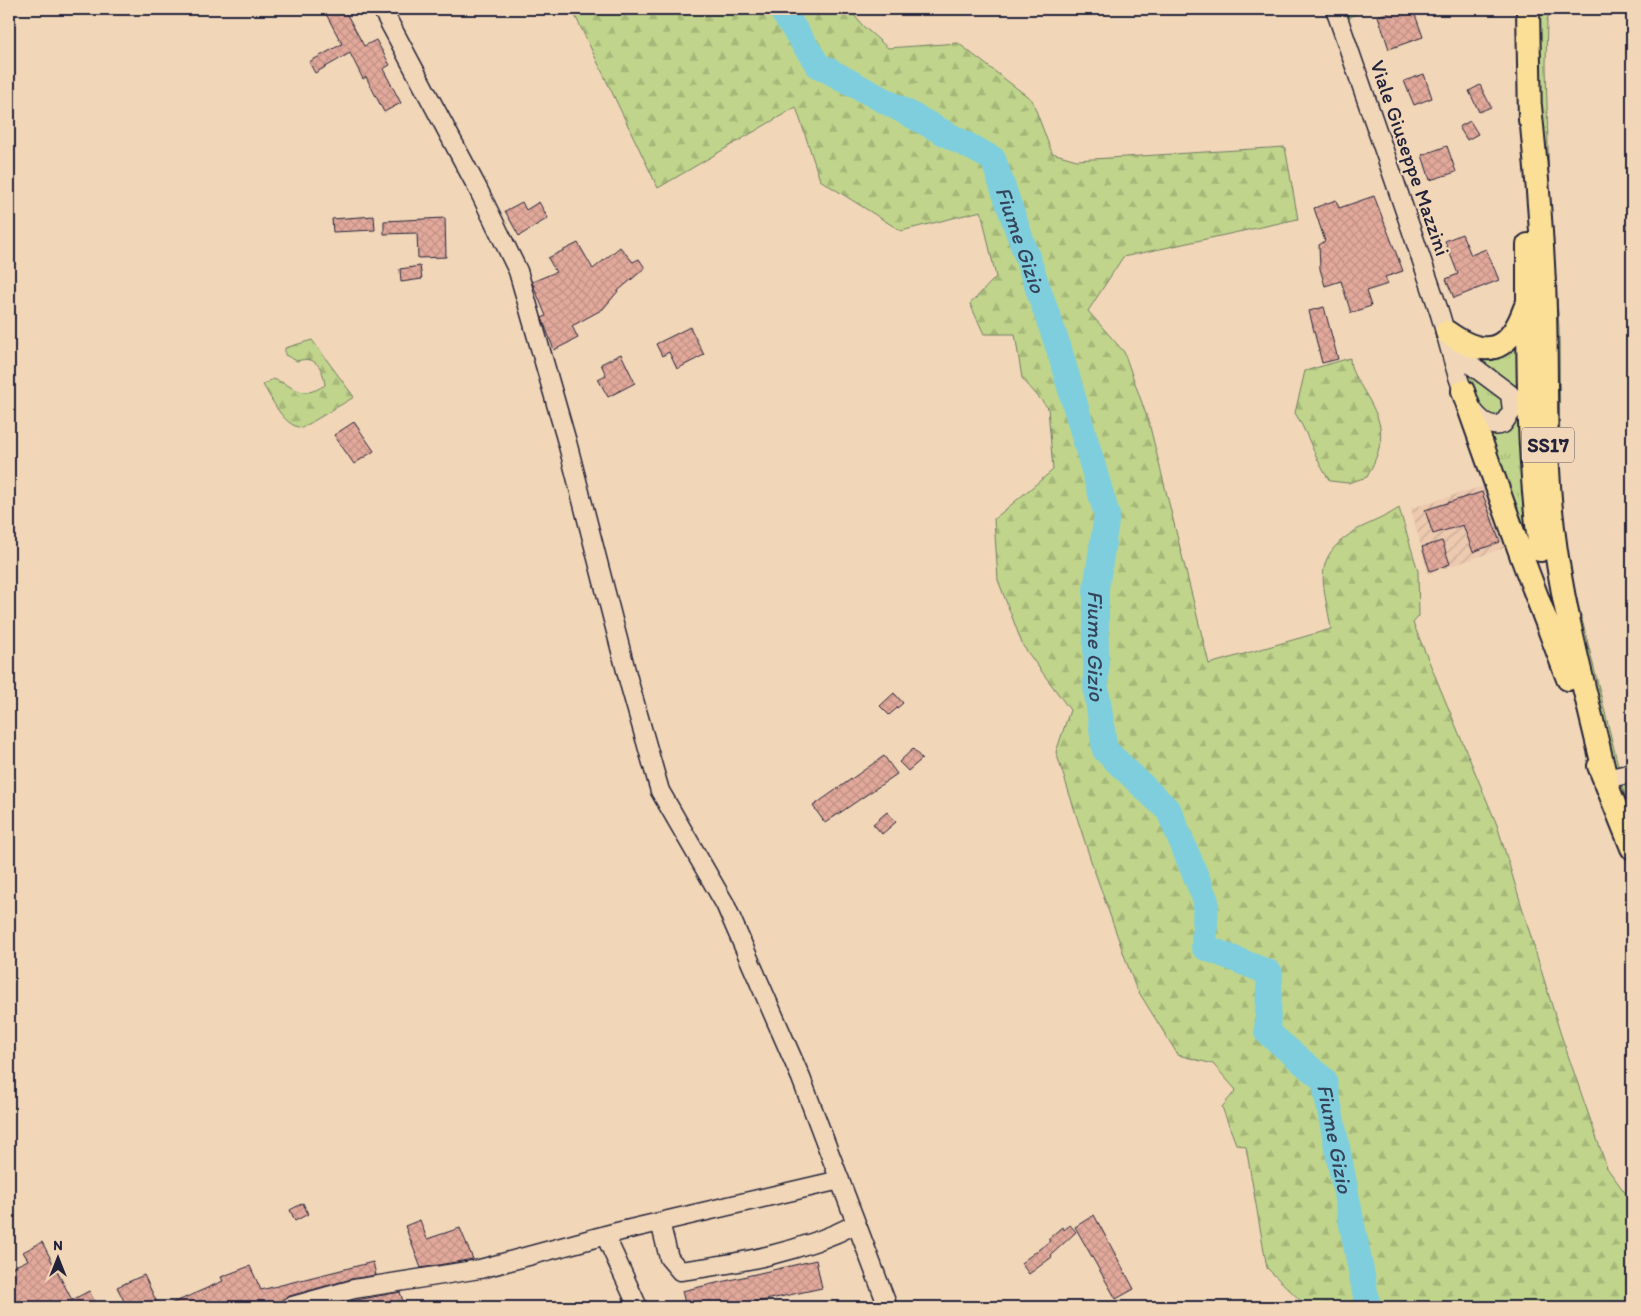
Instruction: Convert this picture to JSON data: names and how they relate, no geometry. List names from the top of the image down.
{
  "streets": {
    "main road": ["SS17"],
    "street": ["Viale Giuseppe Mazzini"]
  },
  "water": ["Fiume Gizio"],
  "north": "top"
}
